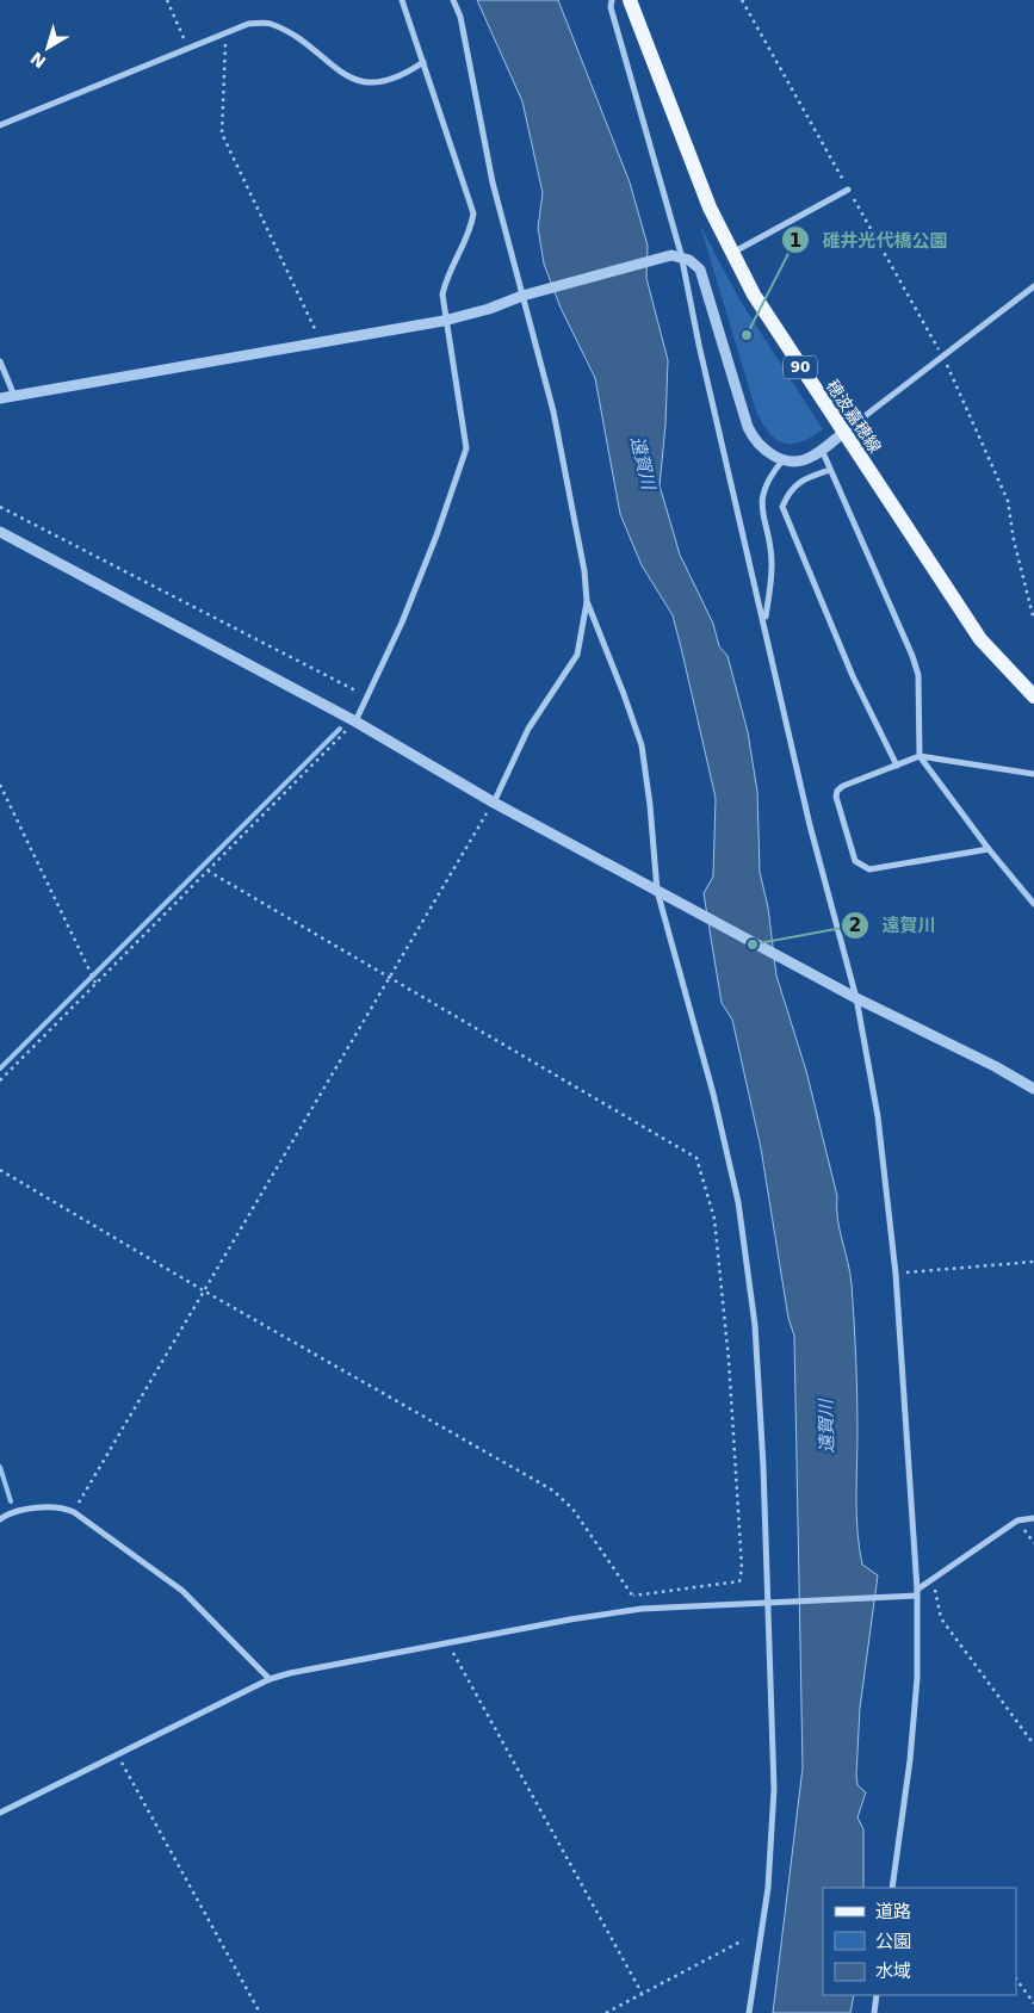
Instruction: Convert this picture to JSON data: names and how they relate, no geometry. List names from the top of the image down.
{
  "streets": {
    "main road": ["90", "穂波嘉穂線"]
  },
  "water": ["遠賀川"],
  "places": ["碓井光代橋公園", "遠賀川"],
  "legend": ["道路", "公園", "水域"],
  "north": "bottom left"
}
